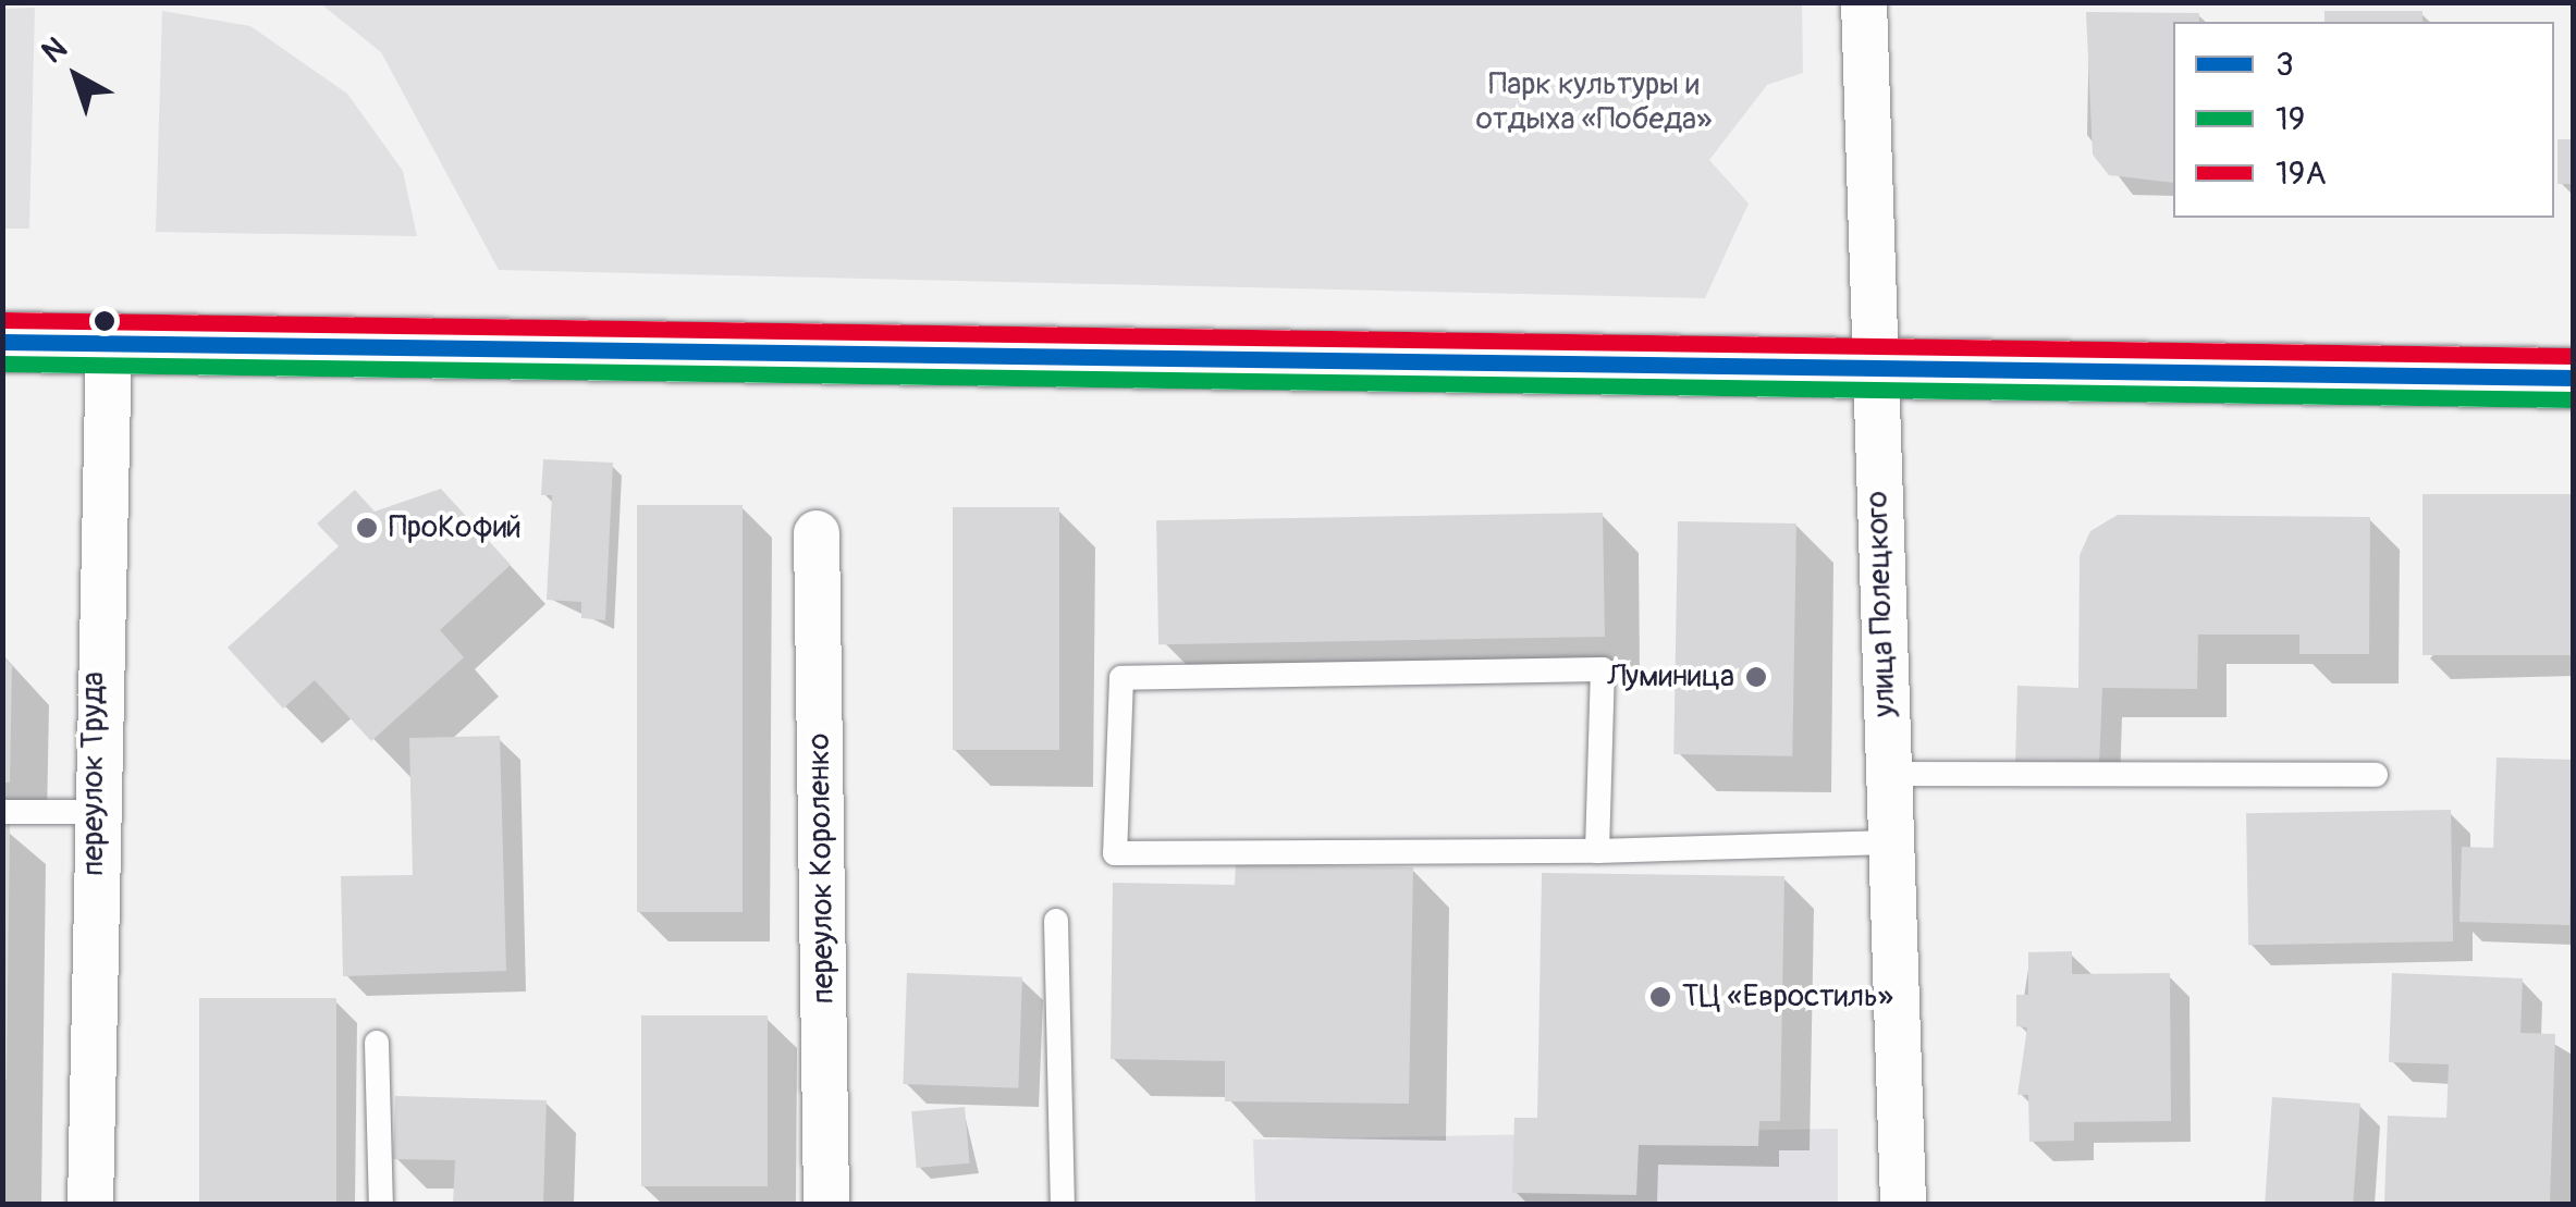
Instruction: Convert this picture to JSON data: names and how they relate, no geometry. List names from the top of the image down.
{
  "streets": {
    "street": ["улица Полецкого", "переулок Труда", "переулок Короленко"]
  },
  "parks": ["Парк культуры и отдыха «Победа»"],
  "places": ["ПроКофий", "Луминица", "ТЦ «Евростиль»"],
  "lines": ["transit line 19А", "transit line 3", "transit line 19"],
  "legend": ["3", "19", "19А"],
  "north": "top left"
}
